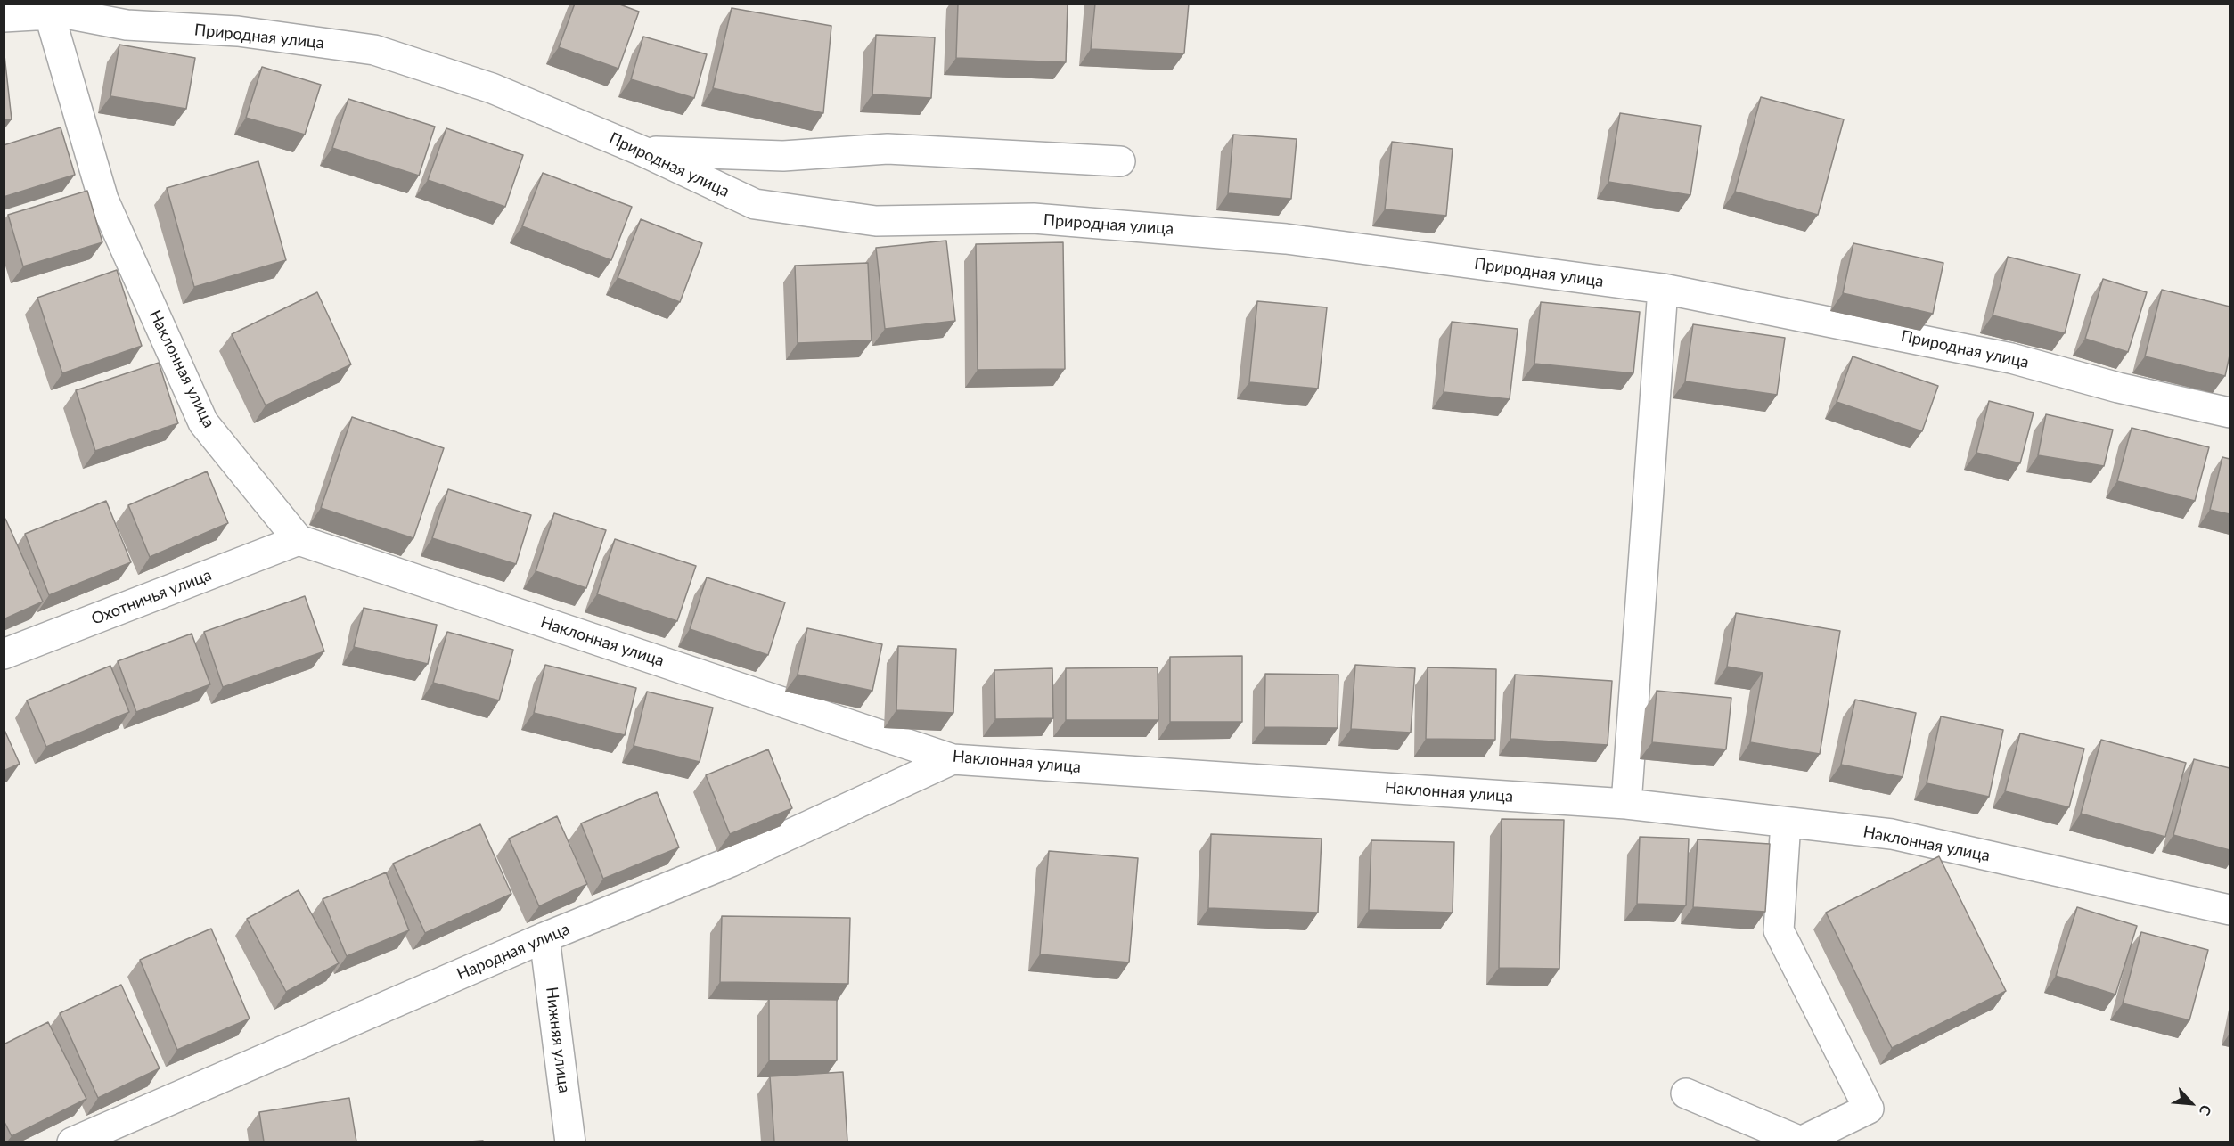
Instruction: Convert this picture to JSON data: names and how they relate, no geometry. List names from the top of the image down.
{
  "streets": {
    "street": [
      "Природная улица",
      "Наклонная улица",
      "Охотничья улица",
      "Народная улица",
      "Нижняя улица"
    ]
  },
  "crossings": [
    ["Природная улица", "Наклонная улица"],
    ["Наклонная улица", "Охотничья улица"],
    ["Наклонная улица", "Народная улица"],
    ["Народная улица", "Нижняя улица"]
  ],
  "north": "bottom right"
}
